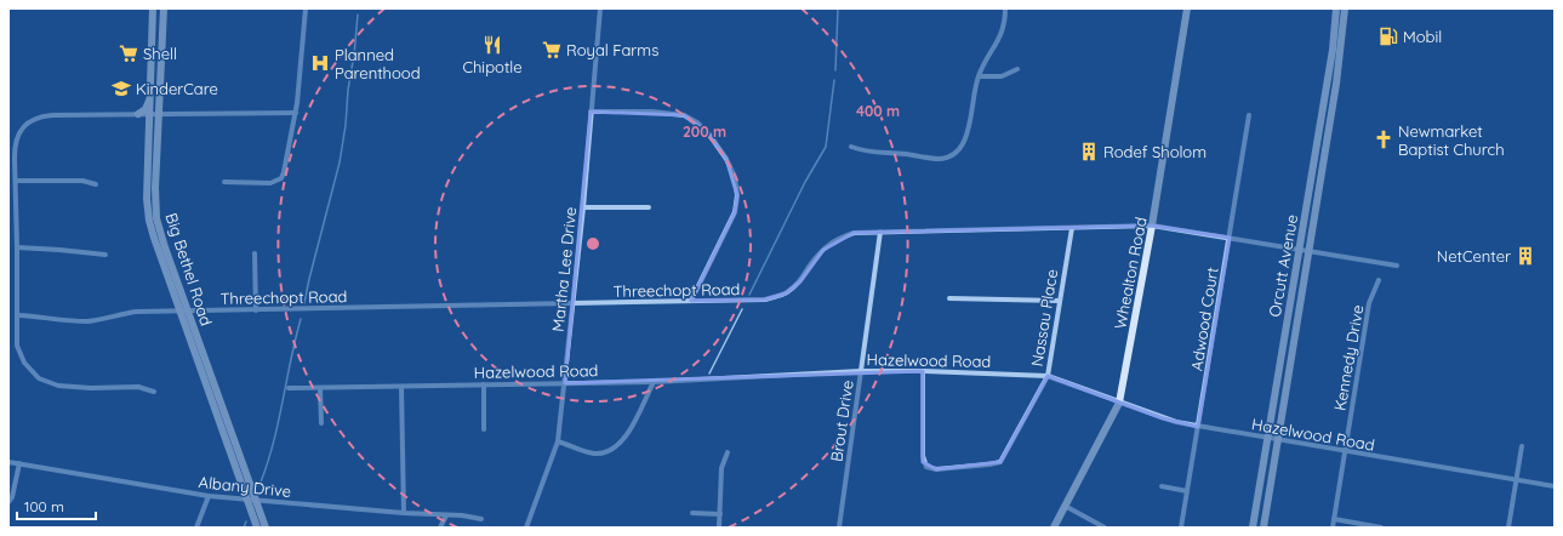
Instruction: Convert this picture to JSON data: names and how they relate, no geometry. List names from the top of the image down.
{
  "streets": {
    "main road": ["Orcutt Avenue", "Big Bethel Road", "Whealton Road"],
    "street": [
      "Martha Lee Drive",
      "Threechopt Road",
      "Nassau Place",
      "Adwood Court",
      "Kennedy Drive",
      "Hazelwood Road",
      "Brout Drive",
      "Albany Drive"
    ]
  },
  "crossings": [
    ["Orcutt Avenue", "Threechopt Road"],
    ["Orcutt Avenue", "Hazelwood Road"],
    ["Big Bethel Road", "Threechopt Road"],
    ["Big Bethel Road", "Albany Drive"],
    ["Martha Lee Drive", "Threechopt Road"],
    ["Martha Lee Drive", "Hazelwood Road"],
    ["Whealton Road", "Threechopt Road"],
    ["Whealton Road", "Hazelwood Road"],
    ["Threechopt Road", "Nassau Place"],
    ["Threechopt Road", "Adwood Court"],
    ["Threechopt Road", "Brout Drive"],
    ["Nassau Place", "Hazelwood Road"],
    ["Adwood Court", "Hazelwood Road"],
    ["Kennedy Drive", "Hazelwood Road"],
    ["Hazelwood Road", "Brout Drive"]
  ],
  "places": {
    "fuel station": ["Mobil"],
    "restaurant": ["Chipotle"],
    "supermarket": ["Royal Farms", "Shell"],
    "hospital": ["Planned Parenthood"],
    "school or university": ["KinderCare"],
    "church": ["Newmarket Baptist Church"],
    "building": ["Rodef Sholom", "NetCenter"]
  },
  "scale_bar": "100 m",
  "rings": ["400 m", "200 m"]
}
